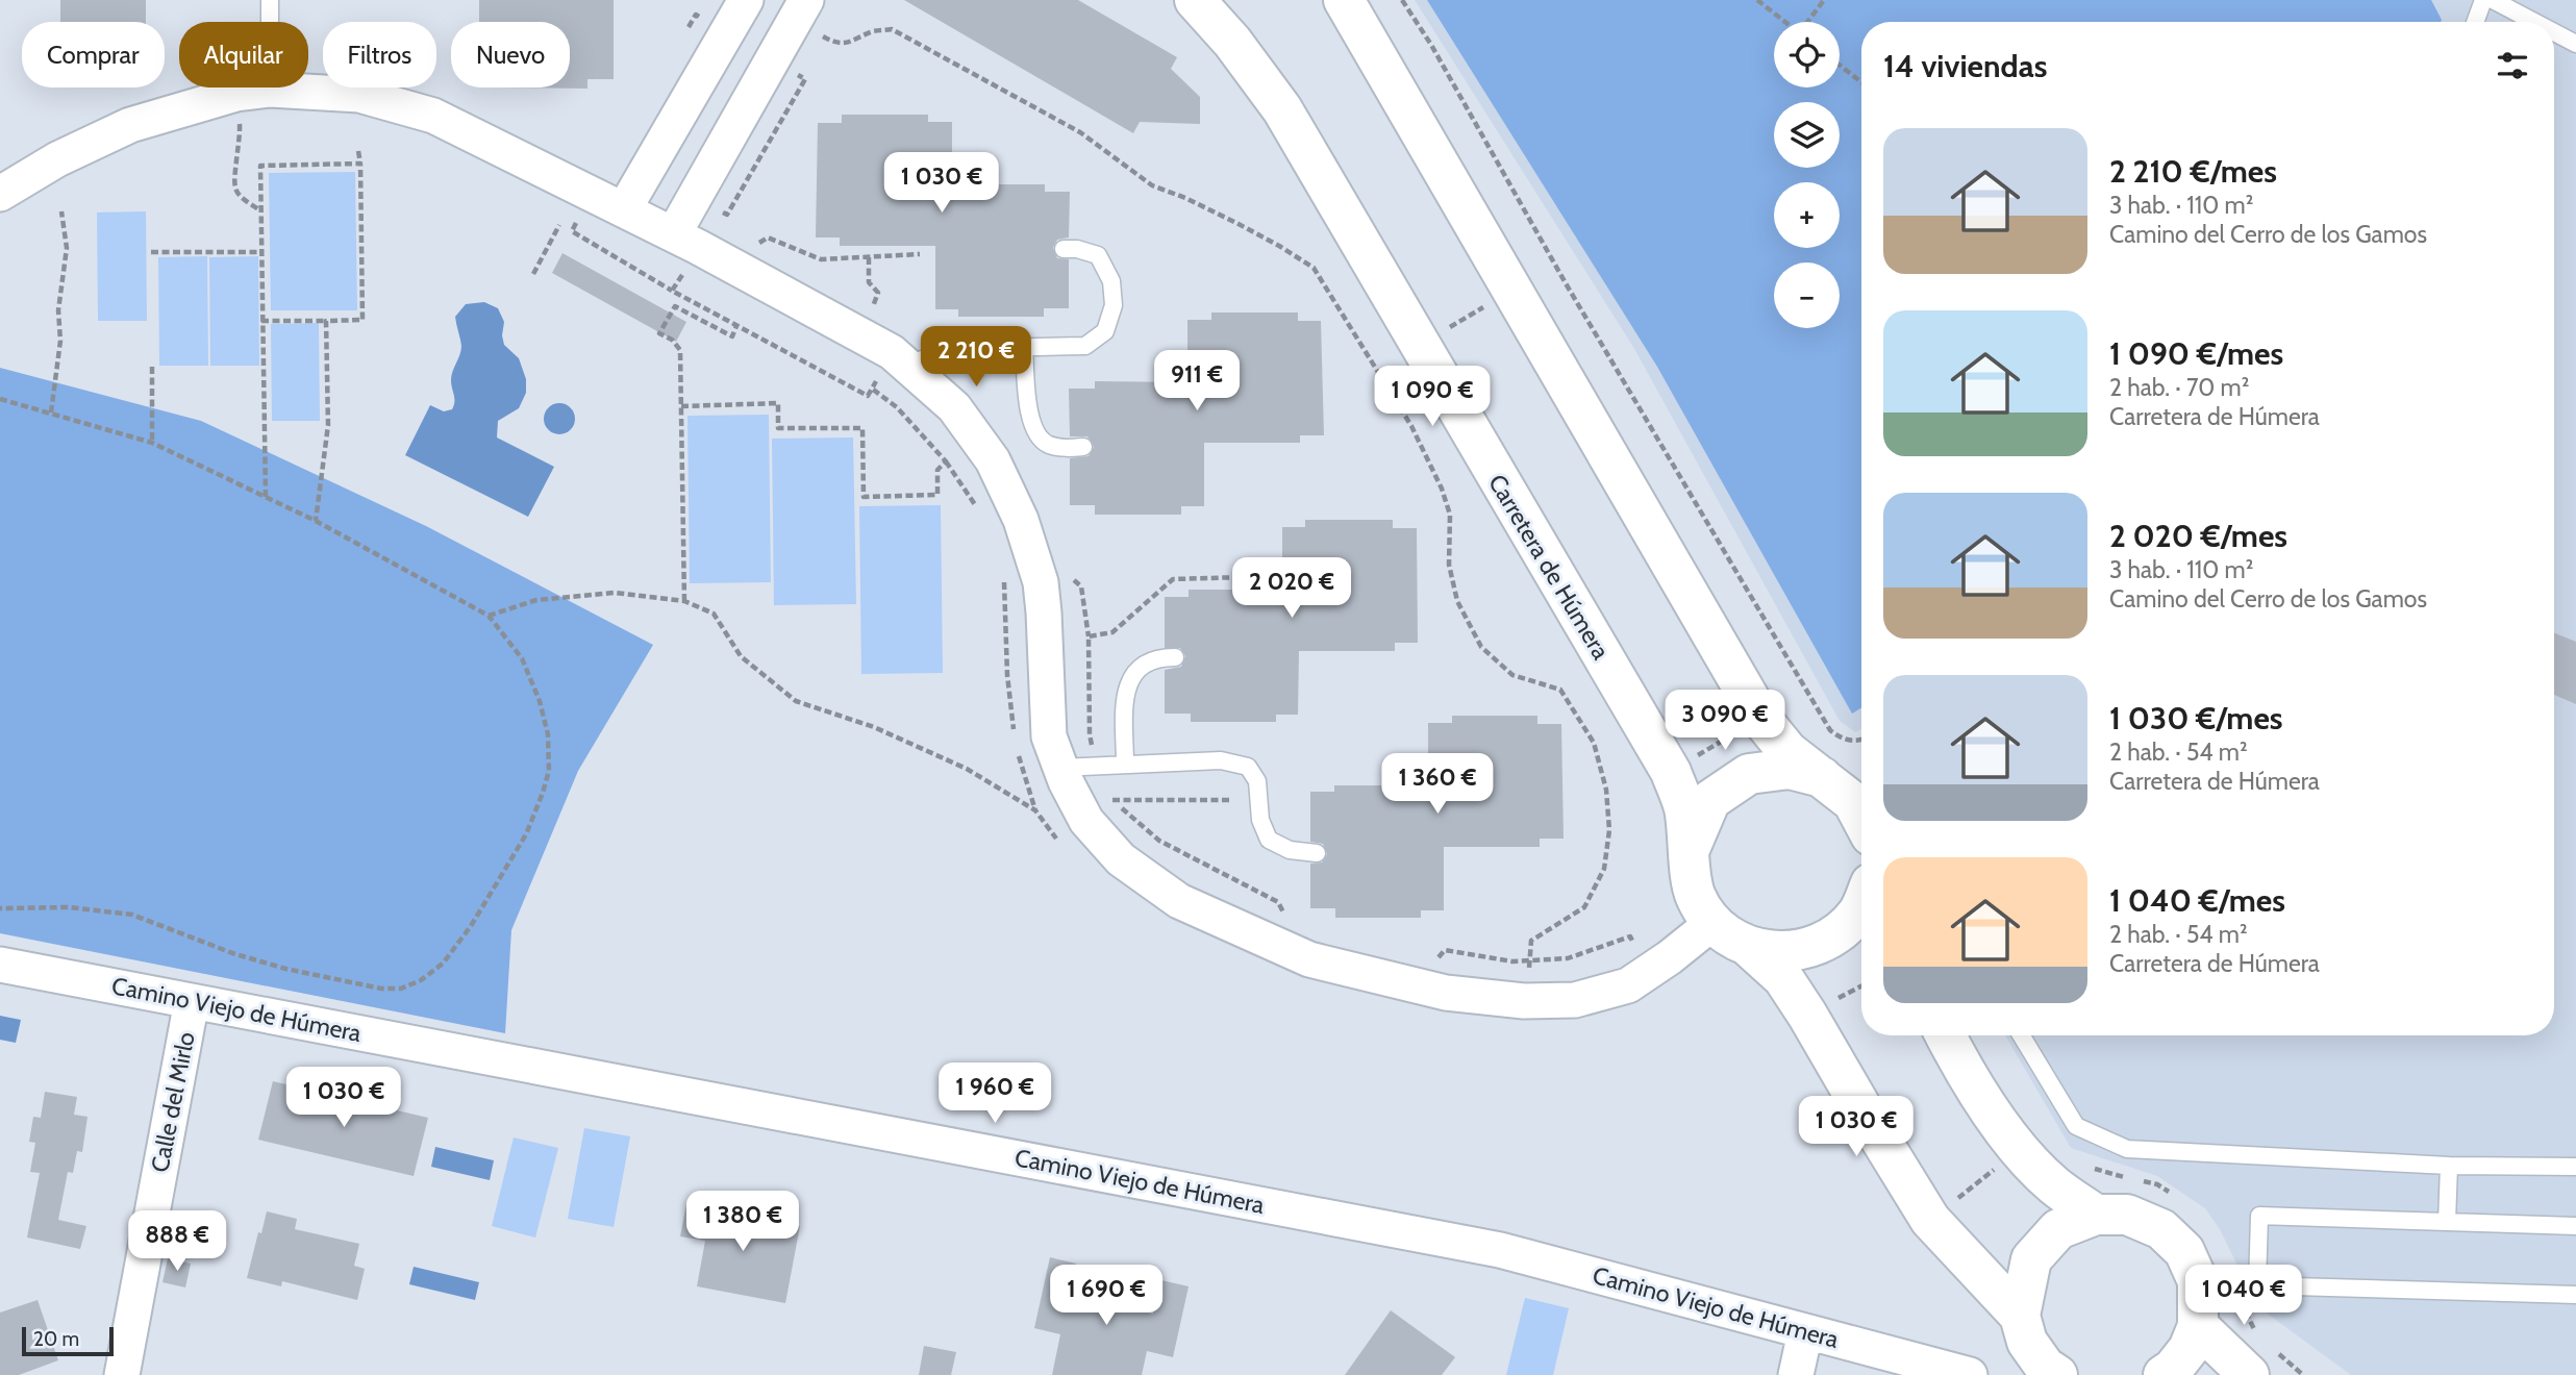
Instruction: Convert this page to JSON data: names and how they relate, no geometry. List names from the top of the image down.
{
  "streets": {
    "street": ["Carretera de Húmera", "Camino Viejo de Húmera", "Calle del Mirlo"]
  },
  "crossings": [
    ["Camino Viejo de Húmera", "Calle del Mirlo"]
  ],
  "scale_bar": "20 m",
  "page": {
    "map_buttons": ["+", "−"],
    "chip": [
      "Comprar",
      "Alquilar",
      "Filtros",
      "Nuevo"
    ],
    "heading": "14 viviendas",
    "list": [
      {
        "name": "2 210 €/mes",
        "note": "3 hab. · 110 m² · Camino del Cerro de los Gamos"
      },
      {
        "name": "1 090 €/mes",
        "note": "2 hab. · 70 m² · Carretera de Húmera"
      },
      {
        "name": "2 020 €/mes",
        "note": "3 hab. · 110 m² · Camino del Cerro de los Gamos"
      },
      {
        "name": "1 030 €/mes",
        "note": "2 hab. · 54 m² · Carretera de Húmera"
      },
      {
        "name": "1 040 €/mes",
        "note": "2 hab. · 54 m² · Carretera de Húmera"
      }
    ],
    "price": [
      "1 030 €",
      "2 210 €",
      "911 €",
      "1 090 €",
      "2 020 €",
      "3 090 €",
      "1 360 €",
      "1 960 €",
      "1 030 €",
      "1 030 €",
      "1 380 €",
      "888 €",
      "1 690 €",
      "1 040 €"
    ],
    "scale": "20 m"
  }
}
